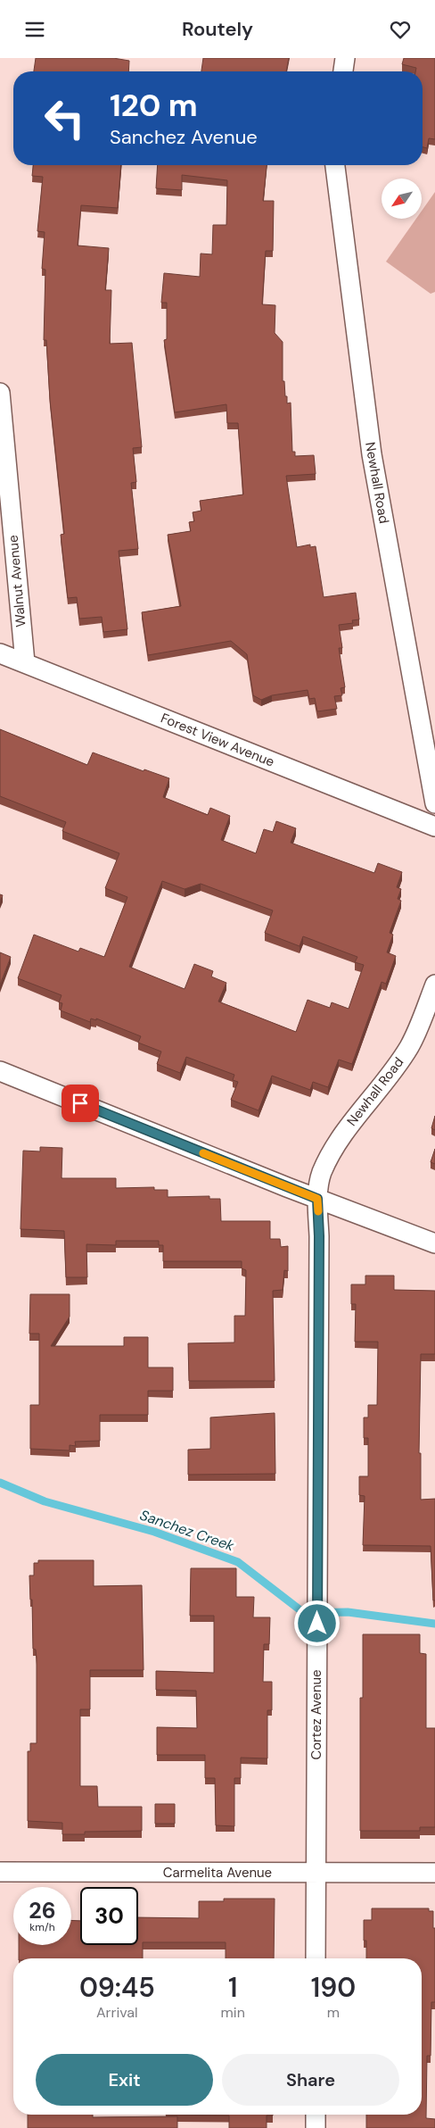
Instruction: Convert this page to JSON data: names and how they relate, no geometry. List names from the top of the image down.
{
  "streets": {
    "street": [
      "Newhall Road",
      "Walnut Avenue",
      "Forest View Avenue",
      "Cortez Avenue",
      "Carmelita Avenue"
    ]
  },
  "crossings": [
    ["Newhall Road", "Cortez Avenue"],
    ["Walnut Avenue", "Forest View Avenue"],
    ["Cortez Avenue", "Carmelita Avenue"]
  ],
  "water": ["Sanchez Creek"],
  "north": "bottom left",
  "page": {
    "header": "Routely",
    "turn": ["120 m", "Sanchez Avenue"],
    "speed": "26 km/h",
    "limit": "30",
    "eta": [
      "09:45",
      "Arrival",
      "1",
      "min",
      "190",
      "m"
    ],
    "buttons": ["Exit", "Share"]
  }
}
